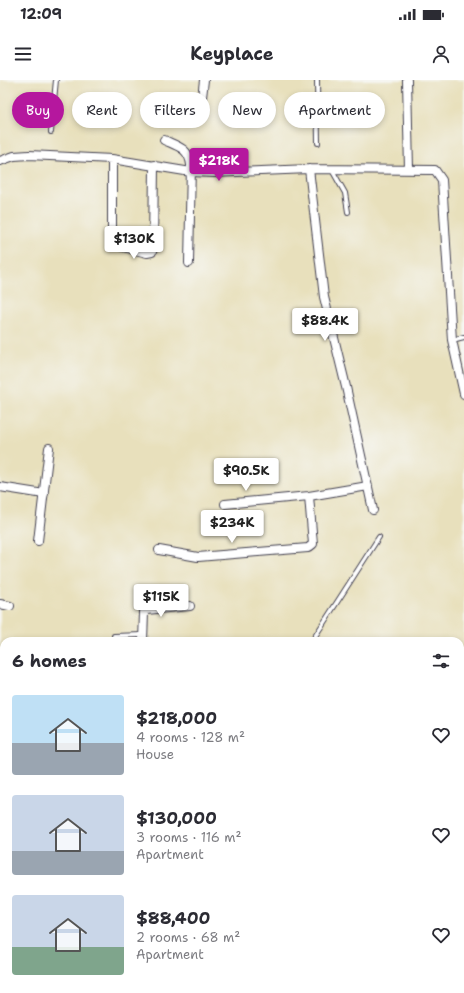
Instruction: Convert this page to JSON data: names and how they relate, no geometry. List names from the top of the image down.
{
  "page": {
    "status": "12:09",
    "header": "Keyplace",
    "chip": [
      "Buy",
      "Rent",
      "Filters",
      "New",
      "Apartment"
    ],
    "price": [
      "$218K",
      "$130K",
      "$88.4K",
      "$90.5K",
      "$234K",
      "$115K"
    ],
    "heading": "6 homes",
    "list": [
      {
        "name": "$218,000",
        "note": "4 rooms · 128 m² · House"
      },
      {
        "name": "$130,000",
        "note": "3 rooms · 116 m² · Apartment"
      },
      {
        "name": "$88,400",
        "note": "2 rooms · 68 m² · Apartment"
      }
    ]
  }
}
